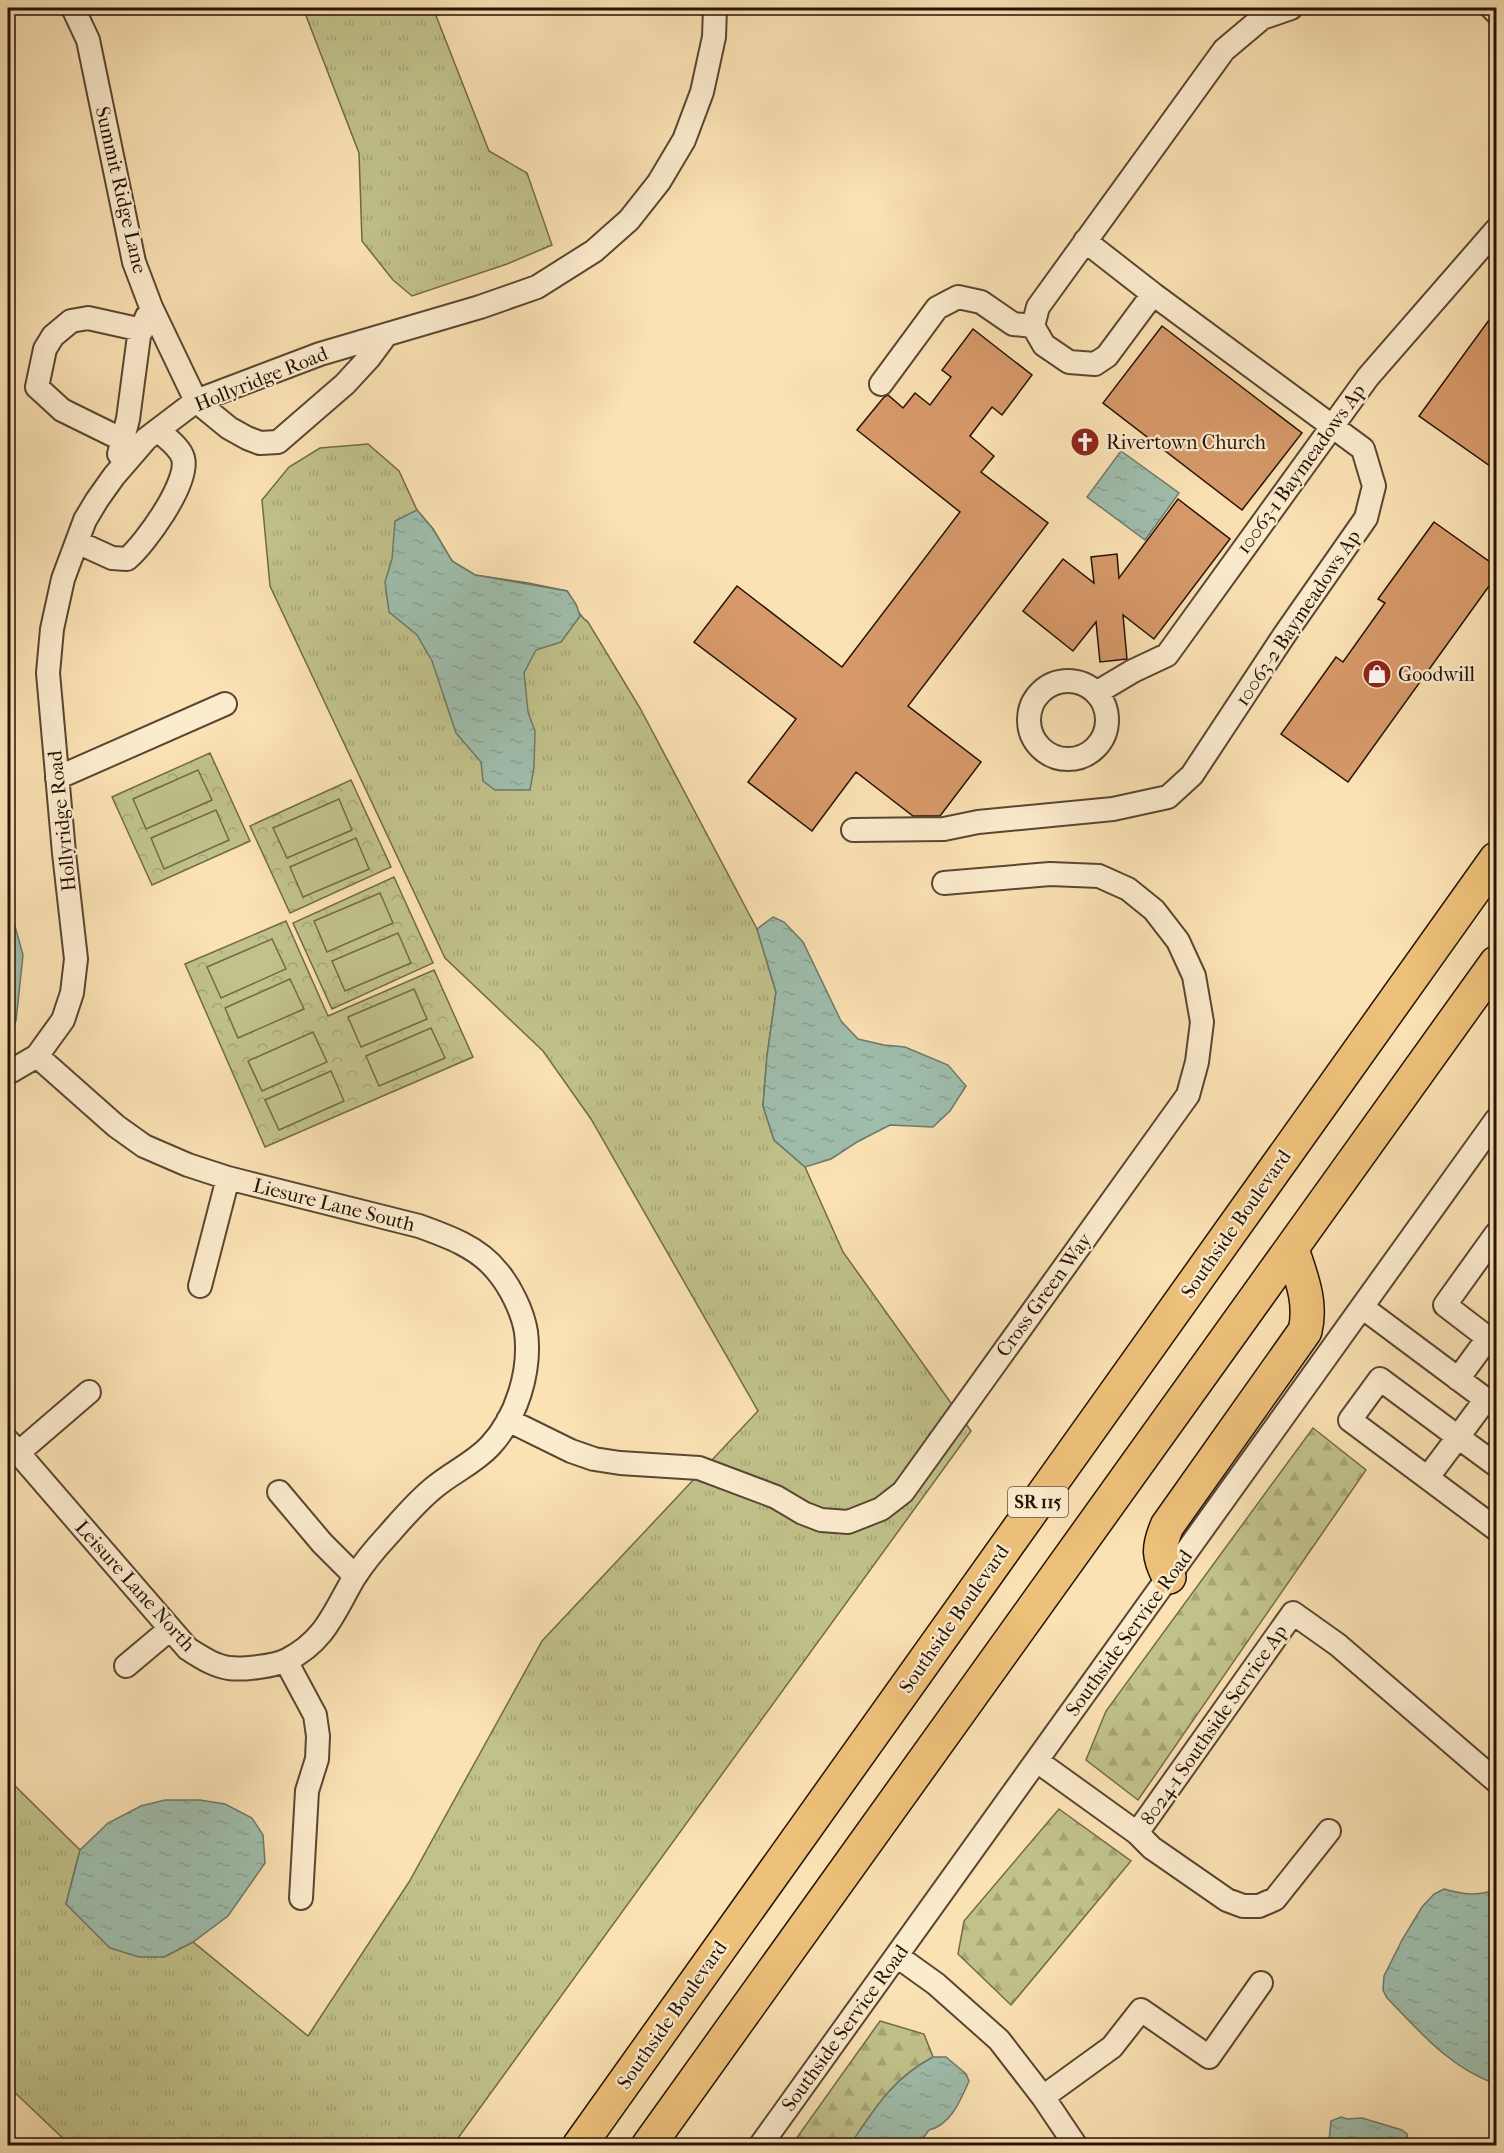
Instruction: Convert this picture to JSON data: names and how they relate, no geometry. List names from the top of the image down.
{
  "streets": {
    "highway": ["Southside Boulevard", "SR 115"],
    "street": [
      "Summit Ridge Lane",
      "Hollyridge Road",
      "10063-1 Baymeadows Ap",
      "10063-2 Baymeadows Ap",
      "Liesure Lane South",
      "Cross Green Way",
      "Leisure Lane North",
      "Southside Service Road",
      "8024-1 Southside Service Ap"
    ]
  },
  "crossings": [
    ["Summit Ridge Lane", "Hollyridge Road"],
    ["Hollyridge Road", "Liesure Lane South"],
    ["10063-1 Baymeadows Ap", "10063-2 Baymeadows Ap"],
    ["Liesure Lane South", "Cross Green Way"],
    ["Liesure Lane South", "Leisure Lane North"],
    ["Cross Green Way", "Leisure Lane North"],
    ["Southside Service Road", "8024-1 Southside Service Ap"]
  ],
  "places": {
    "church": ["Rivertown Church"],
    "shop": ["Goodwill"]
  }
}
